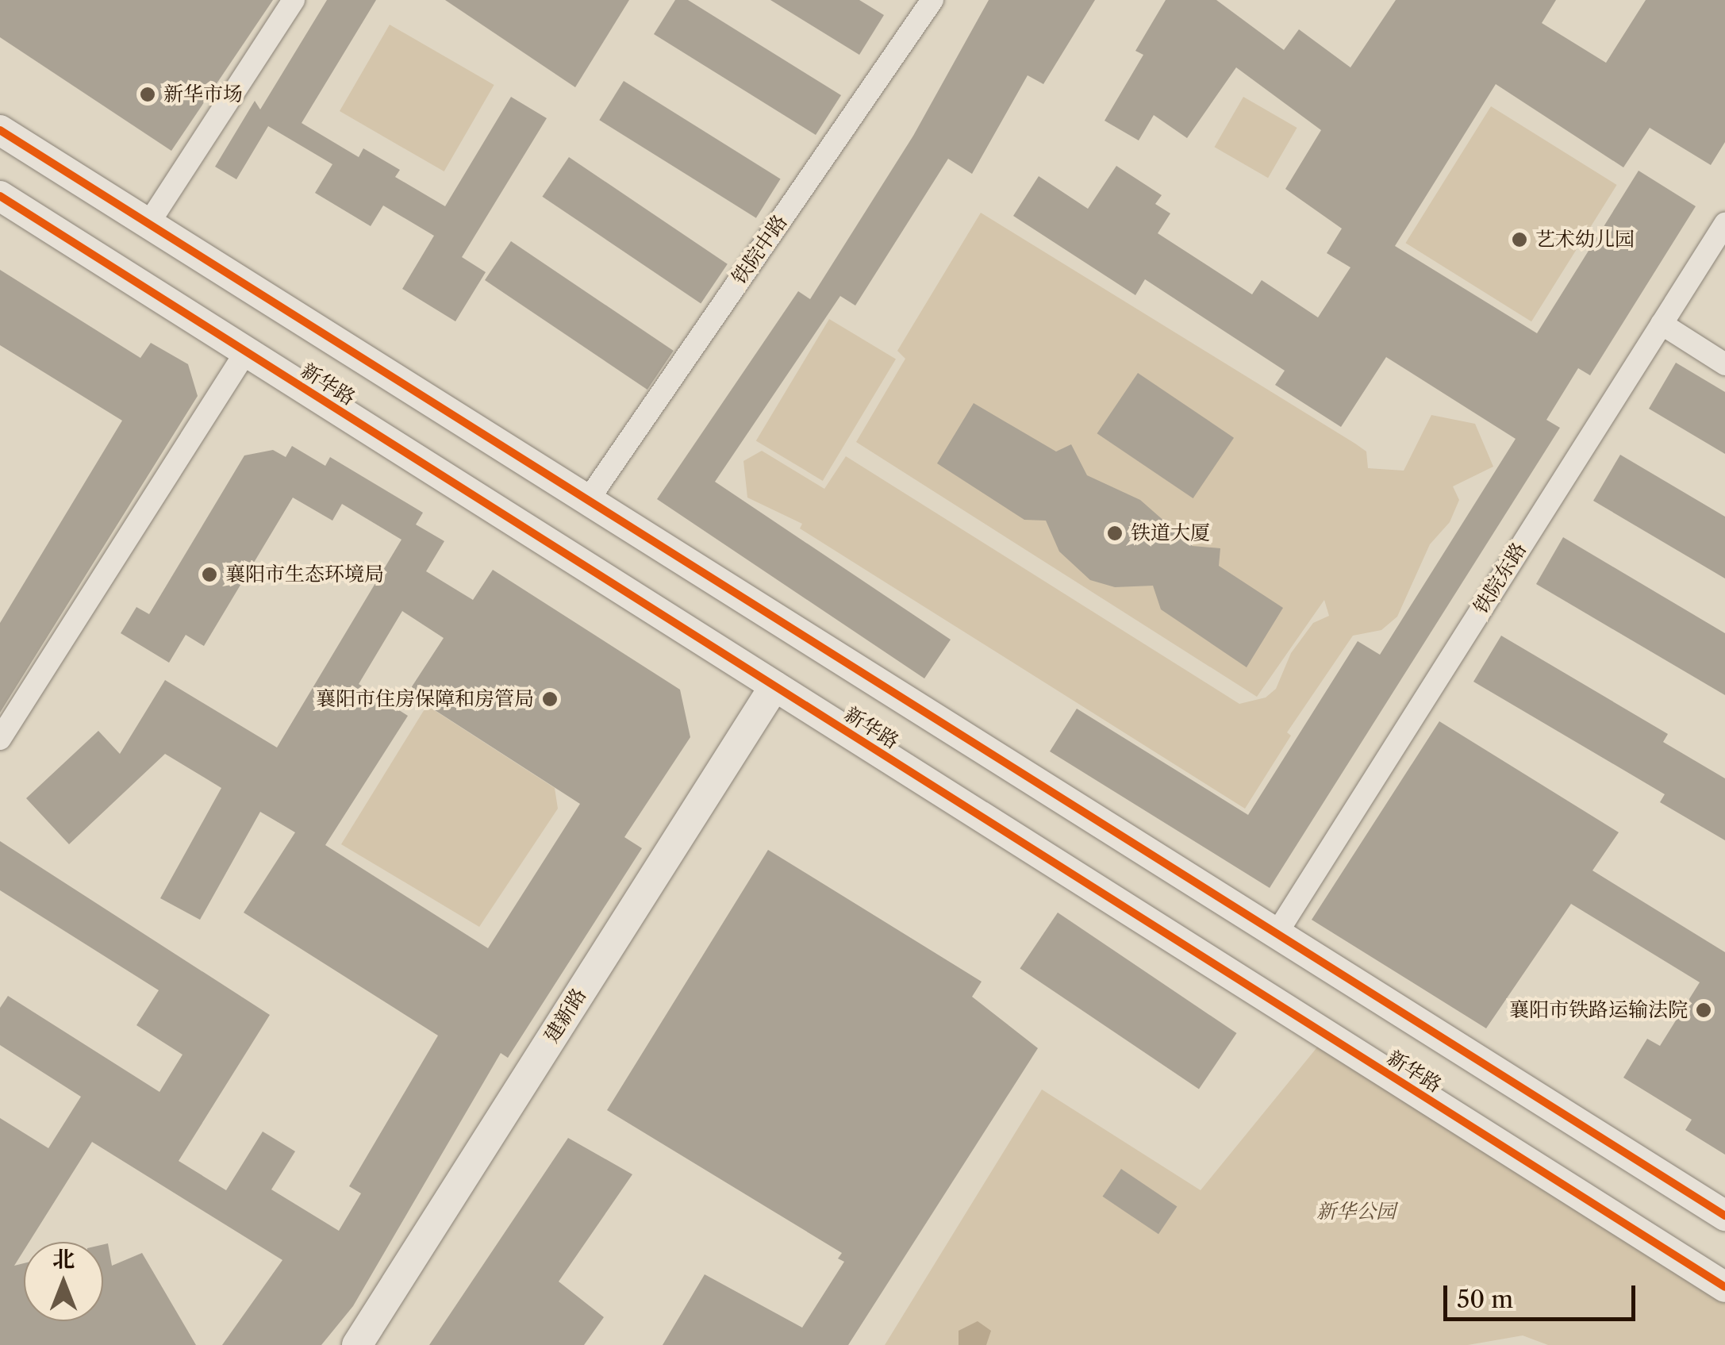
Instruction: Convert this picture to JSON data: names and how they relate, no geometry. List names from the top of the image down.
{
  "streets": {
    "main road": ["新华路", "建新路"],
    "street": ["铁院中路", "铁院东路"]
  },
  "crossings": [
    ["铁院中路", "新华路"],
    ["新华路", "铁院东路"],
    ["新华路", "建新路"]
  ],
  "parks": ["新华公园"],
  "places": [
    "新华市场",
    "艺术幼儿园",
    "铁道大厦",
    "襄阳市生态环境局",
    "襄阳市住房保障和房管局",
    "襄阳市铁路运输法院"
  ],
  "scale_bar": "50 m",
  "north": "top"
}
